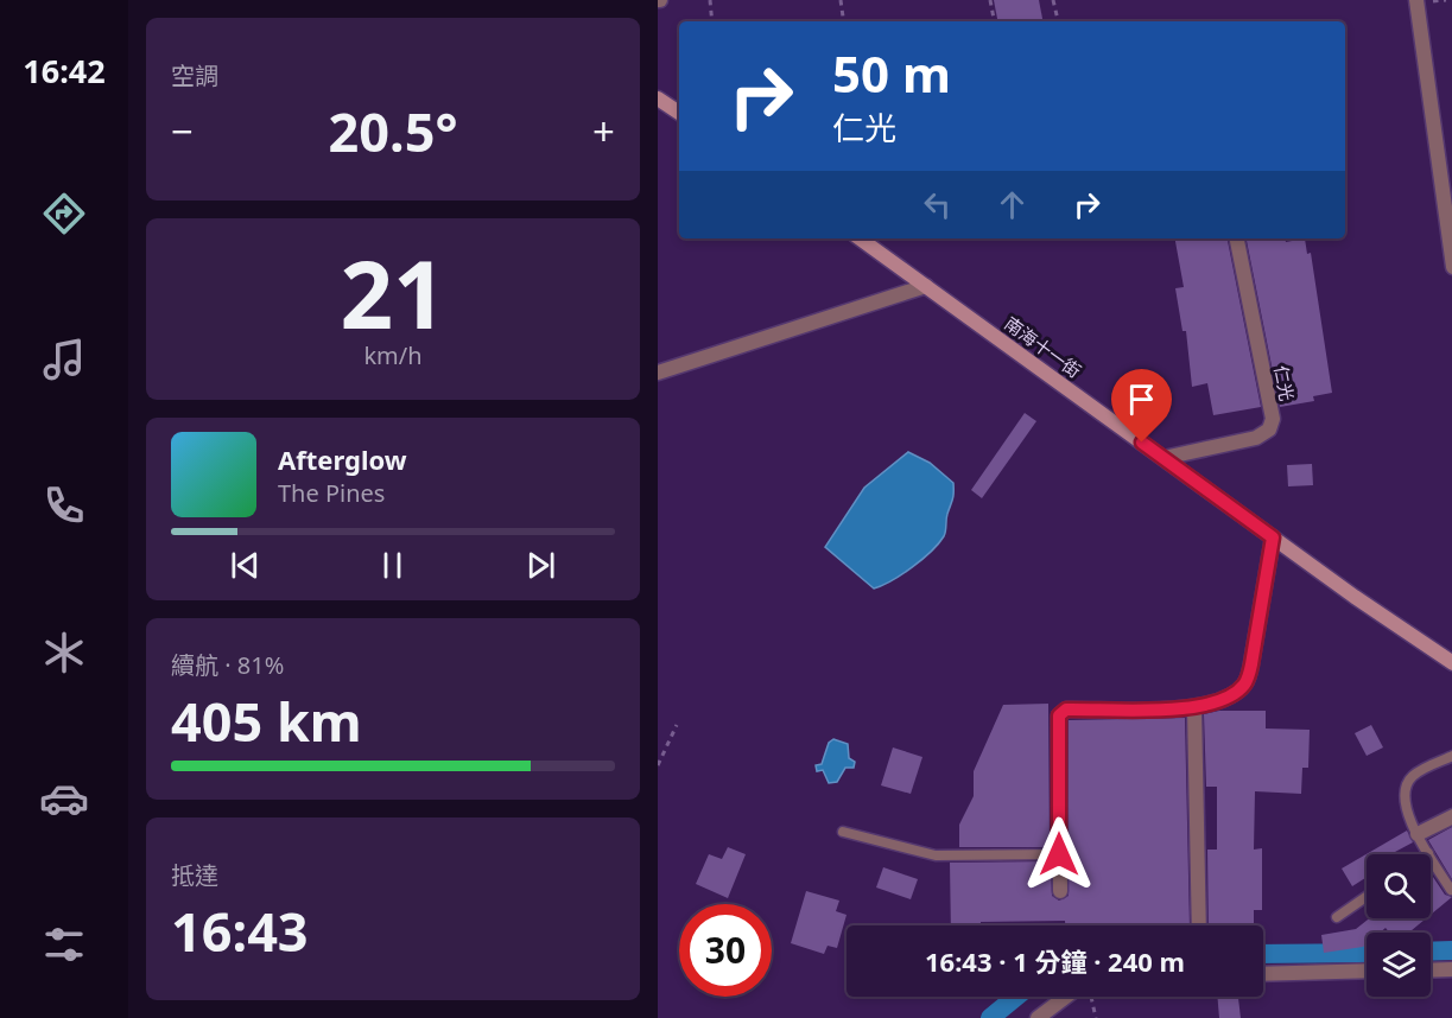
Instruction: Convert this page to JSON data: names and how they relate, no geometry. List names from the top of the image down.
{
  "streets": {
    "street": ["南海十一街", "仁光"]
  },
  "crossings": [
    ["南海十一街", "仁光"]
  ],
  "page": {
    "tabs": "16:42",
    "tile": [
      "空調",
      ["21", "km/h"],
      ["續航 · 81%", "405 km"],
      ["抵達", "16:43"]
    ],
    "turn": ["50 m", "仁光"],
    "heat": ["−", "20.5°", "+"],
    "song": ["Afterglow", "The Pines"],
    "limit": "30",
    "trip": "16:43 · 1 分鐘 · 240 m"
  }
}
